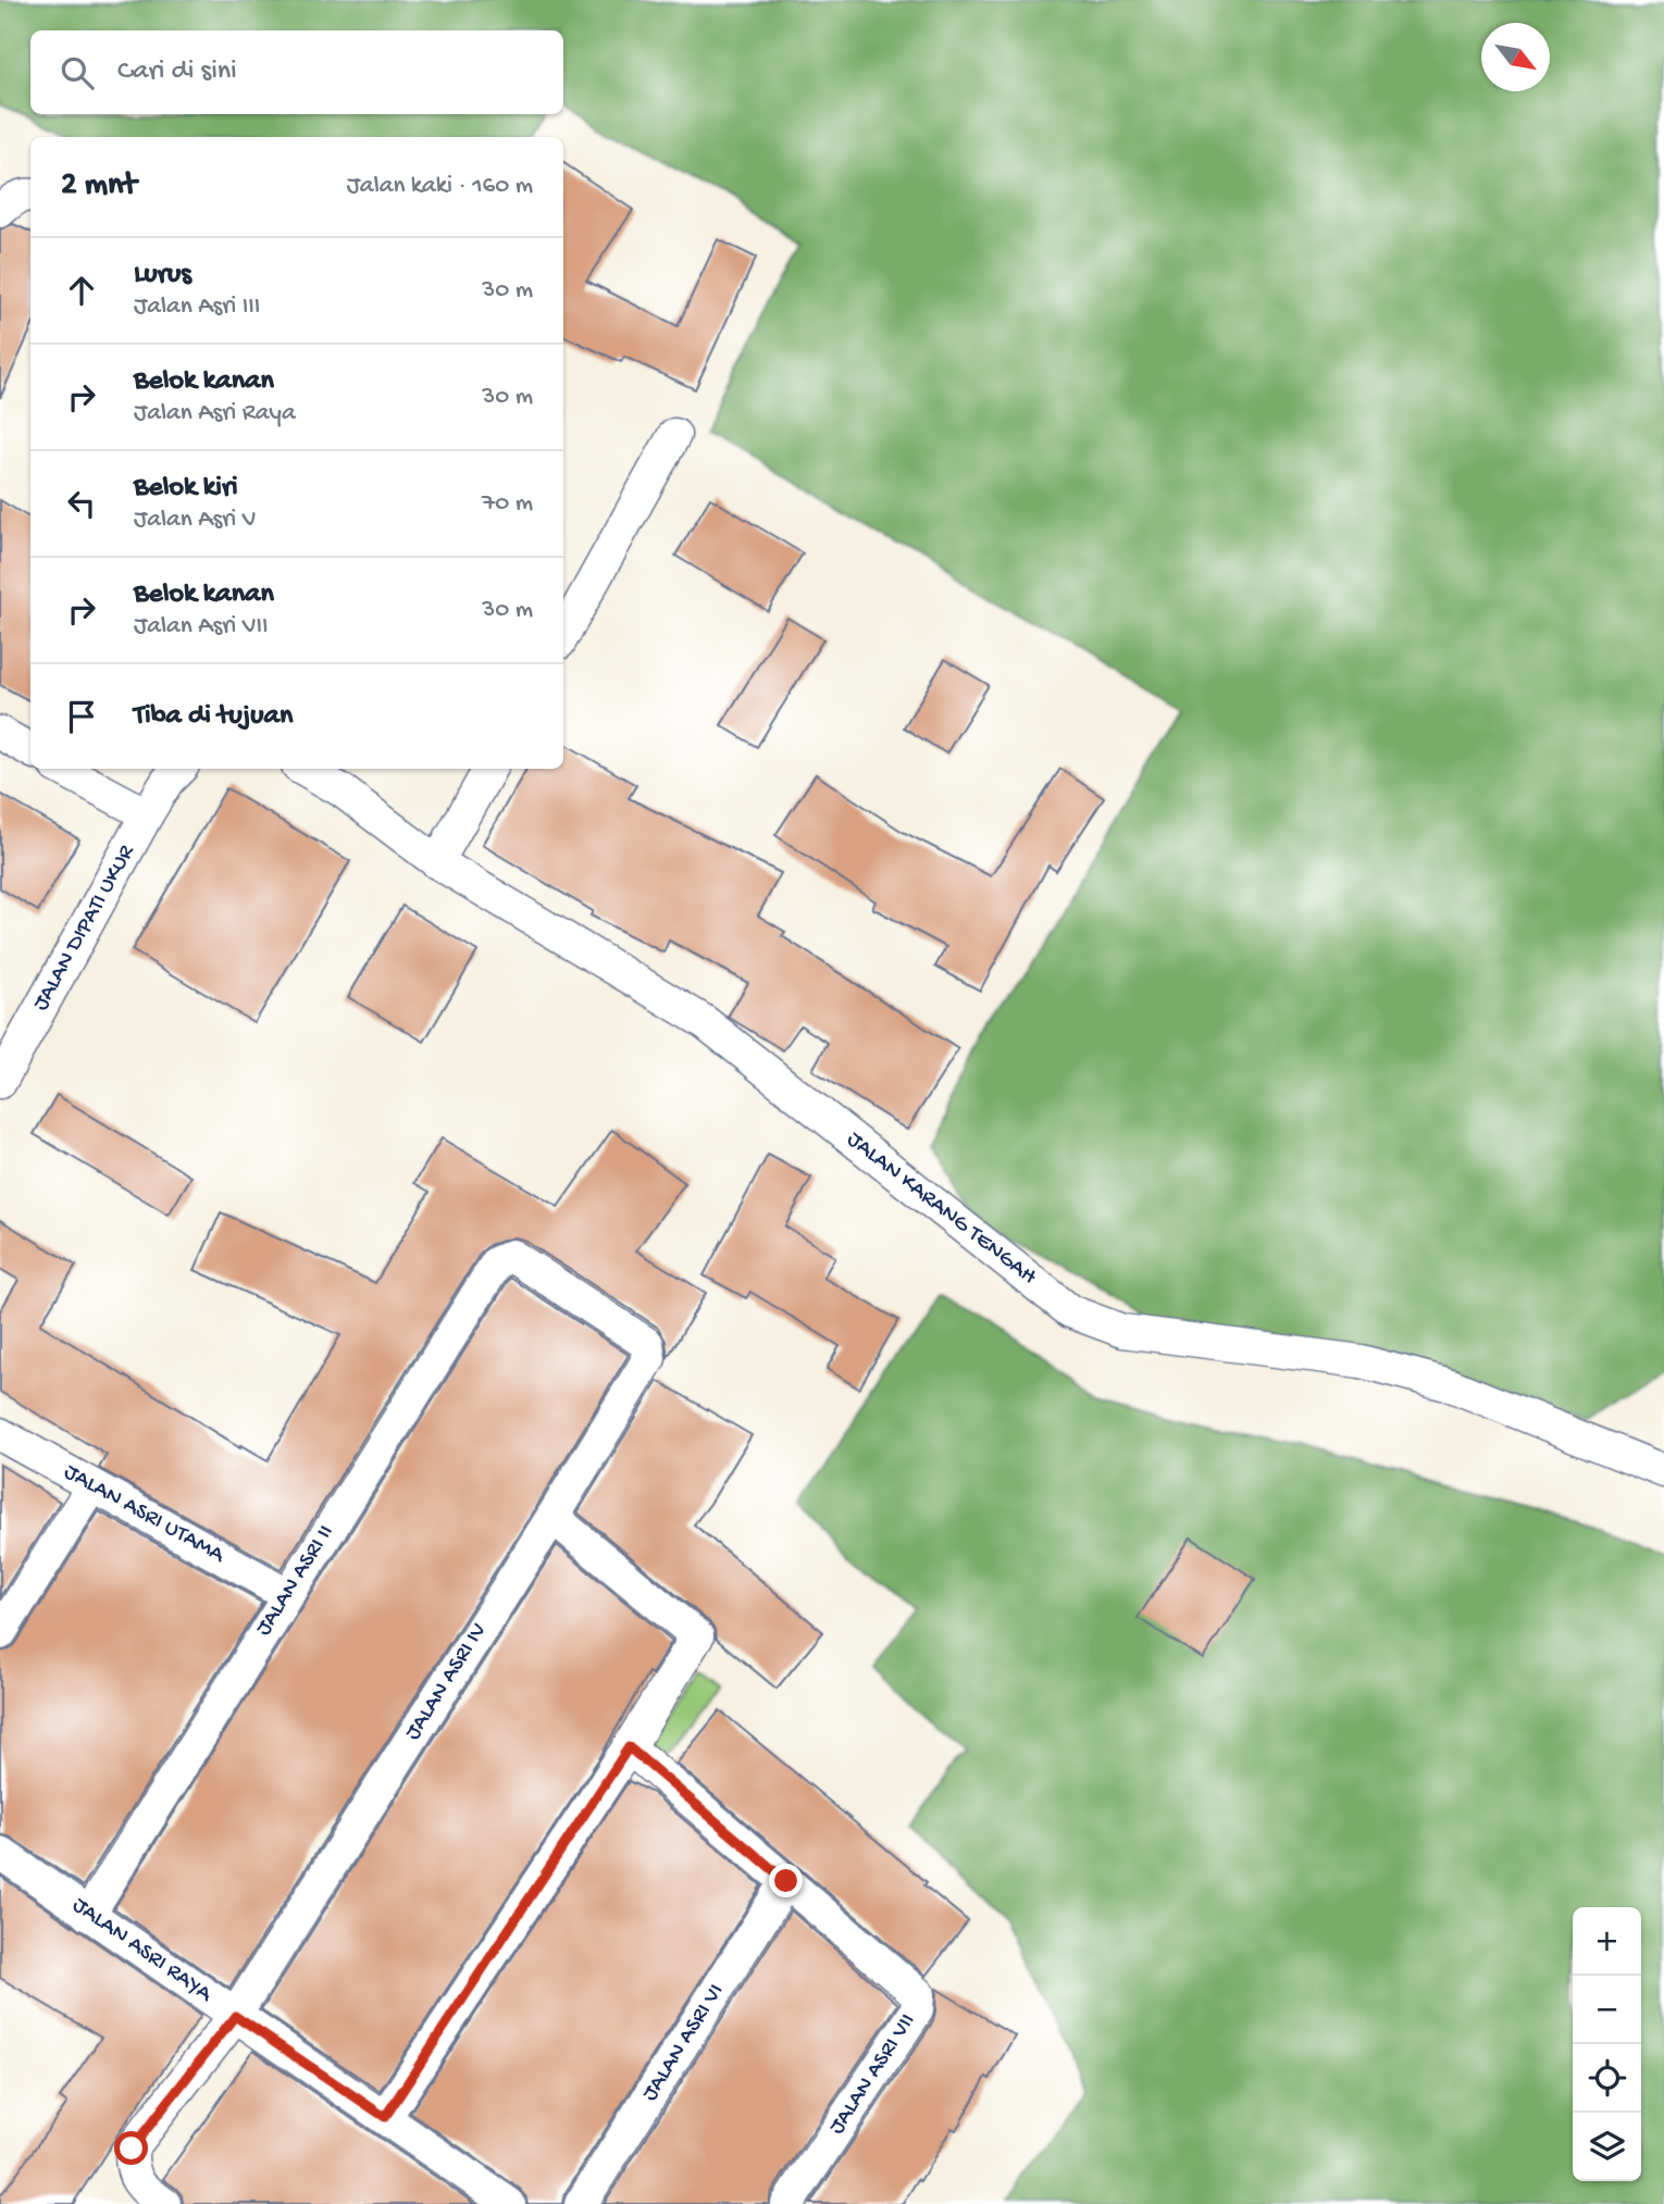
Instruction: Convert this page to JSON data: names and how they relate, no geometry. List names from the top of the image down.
{
  "streets": {
    "street": [
      "JALAN DIPATI UKUR",
      "JALAN KARANG TENGAH",
      "JALAN ASRI UTAMA",
      "JALAN ASRI II",
      "JALAN ASRI IV",
      "JALAN ASRI RAYA",
      "JALAN ASRI VI",
      "JALAN ASRI VII"
    ]
  },
  "crossings": [
    ["JALAN ASRI UTAMA", "JALAN ASRI II"],
    ["JALAN ASRI II", "JALAN ASRI IV"],
    ["JALAN ASRI II", "JALAN ASRI RAYA"],
    ["JALAN ASRI IV", "JALAN ASRI RAYA"],
    ["JALAN ASRI VI", "JALAN ASRI VII"]
  ],
  "north": "bottom right",
  "page": {
    "search": "Cari di sini",
    "heading": ["2 mnt", "Jalan kaki · 160 m"],
    "list": [
      ["Lurus", "Jalan Asri III", "30 m"],
      ["Belok kanan", "Jalan Asri Raya", "30 m"],
      ["Belok kiri", "Jalan Asri V", "70 m"],
      ["Belok kanan", "Jalan Asri VII", "30 m"],
      "Tiba di tujuan"
    ],
    "map_buttons": ["+", "−"]
  }
}
